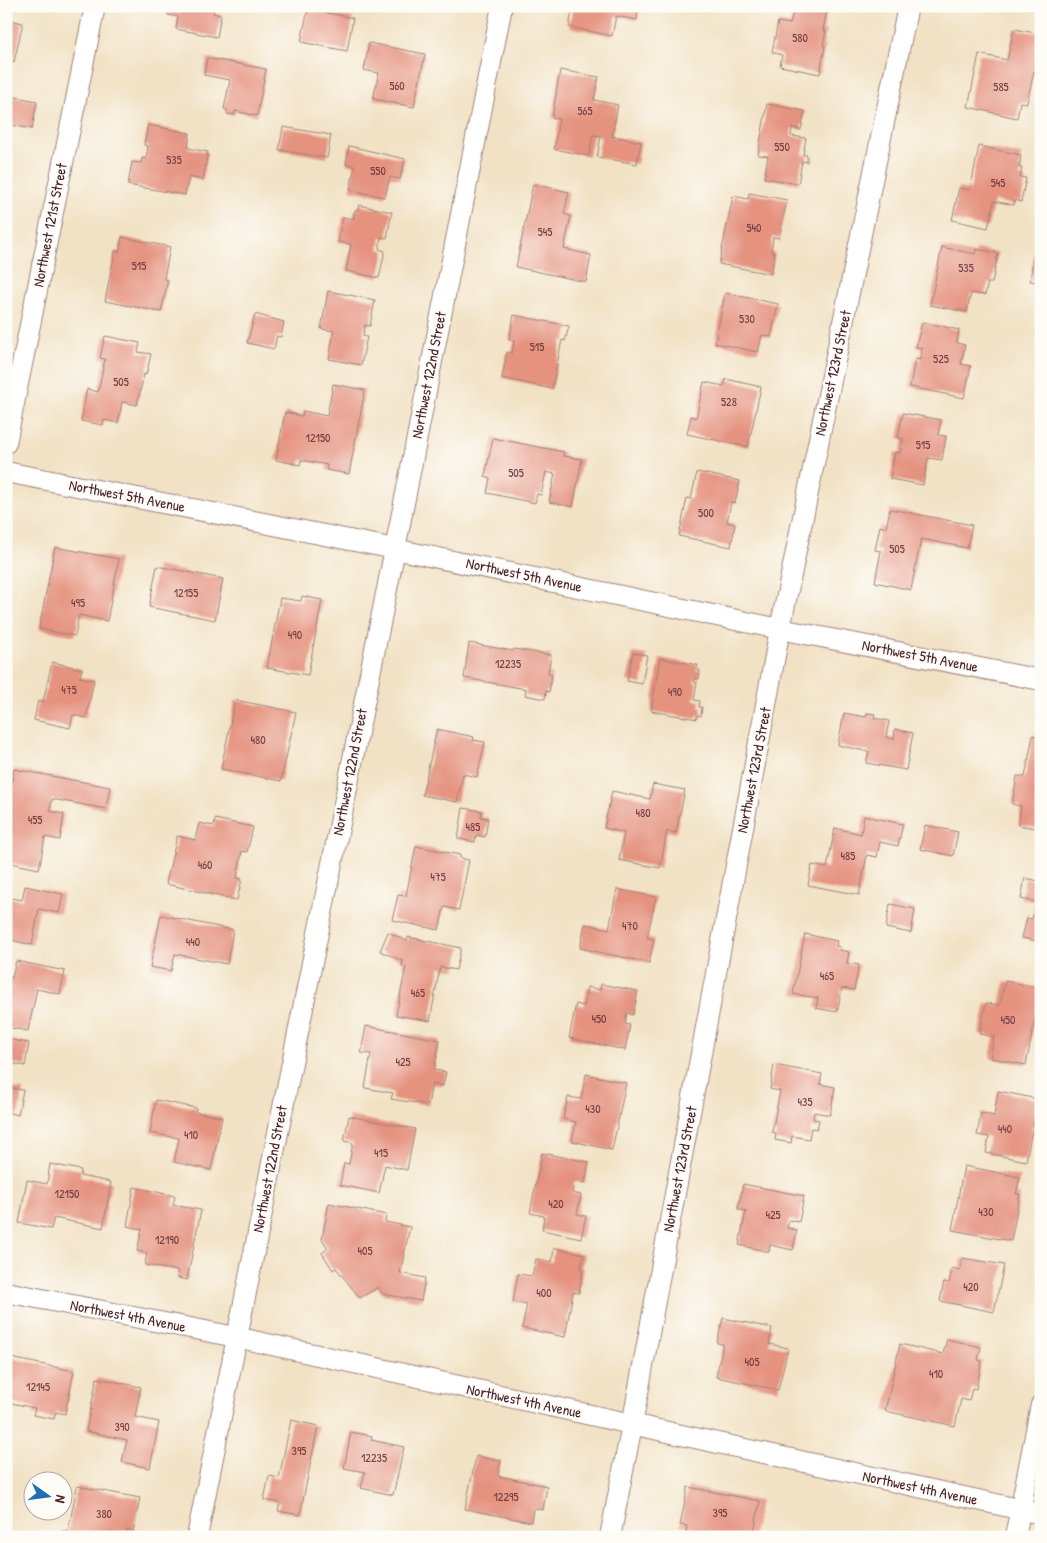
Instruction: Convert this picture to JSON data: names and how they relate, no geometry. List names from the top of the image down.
{
  "streets": {
    "street": [
      "Northwest 121st Street",
      "Northwest 123rd Street",
      "Northwest 122nd Street",
      "Northwest 5th Avenue",
      "Northwest 4th Avenue"
    ]
  },
  "crossings": [
    ["Northwest 123rd Street", "Northwest 5th Avenue"],
    ["Northwest 123rd Street", "Northwest 4th Avenue"],
    ["Northwest 122nd Street", "Northwest 5th Avenue"],
    ["Northwest 122nd Street", "Northwest 4th Avenue"]
  ],
  "house_numbers": [
    "580",
    "560",
    "585",
    "565",
    "550",
    "535",
    "550",
    "545",
    "540",
    "545",
    "515",
    "535",
    "530",
    "515",
    "525",
    "505",
    "528",
    "12150",
    "515",
    "505",
    "500",
    "505",
    "12155",
    "495",
    "490",
    "12235",
    "475",
    "490",
    "480",
    "480",
    "455",
    "485",
    "485",
    "460",
    "475",
    "470",
    "440",
    "465",
    "465",
    "450",
    "450",
    "425",
    "435",
    "430",
    "440",
    "410",
    "415",
    "12150",
    "420",
    "430",
    "425",
    "12190",
    "405",
    "420",
    "400",
    "405",
    "410",
    "12145",
    "390",
    "395",
    "12235",
    "12295",
    "395",
    "380"
  ],
  "north": "right"
}
